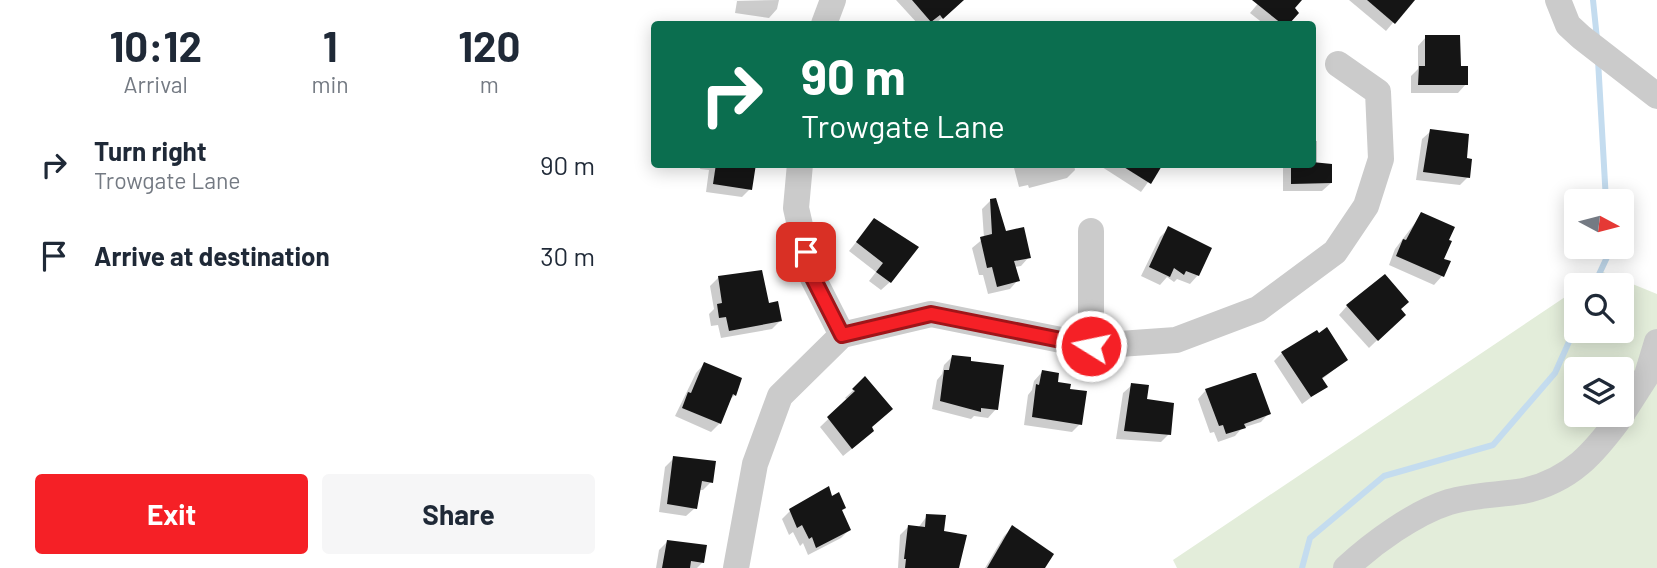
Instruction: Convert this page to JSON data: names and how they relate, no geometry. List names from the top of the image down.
{
  "north": "right",
  "page": {
    "eta": [
      "10:12",
      "Arrival",
      "1",
      "min",
      "120",
      "m"
    ],
    "turn": ["90 m", "Trowgate Lane"],
    "list": [
      {
        "name": "Turn right",
        "note": "Trowgate Lane",
        "value": "90 m"
      },
      {
        "name": "Arrive at destination",
        "value": "30 m"
      }
    ],
    "buttons": ["Exit", "Share"]
  }
}
